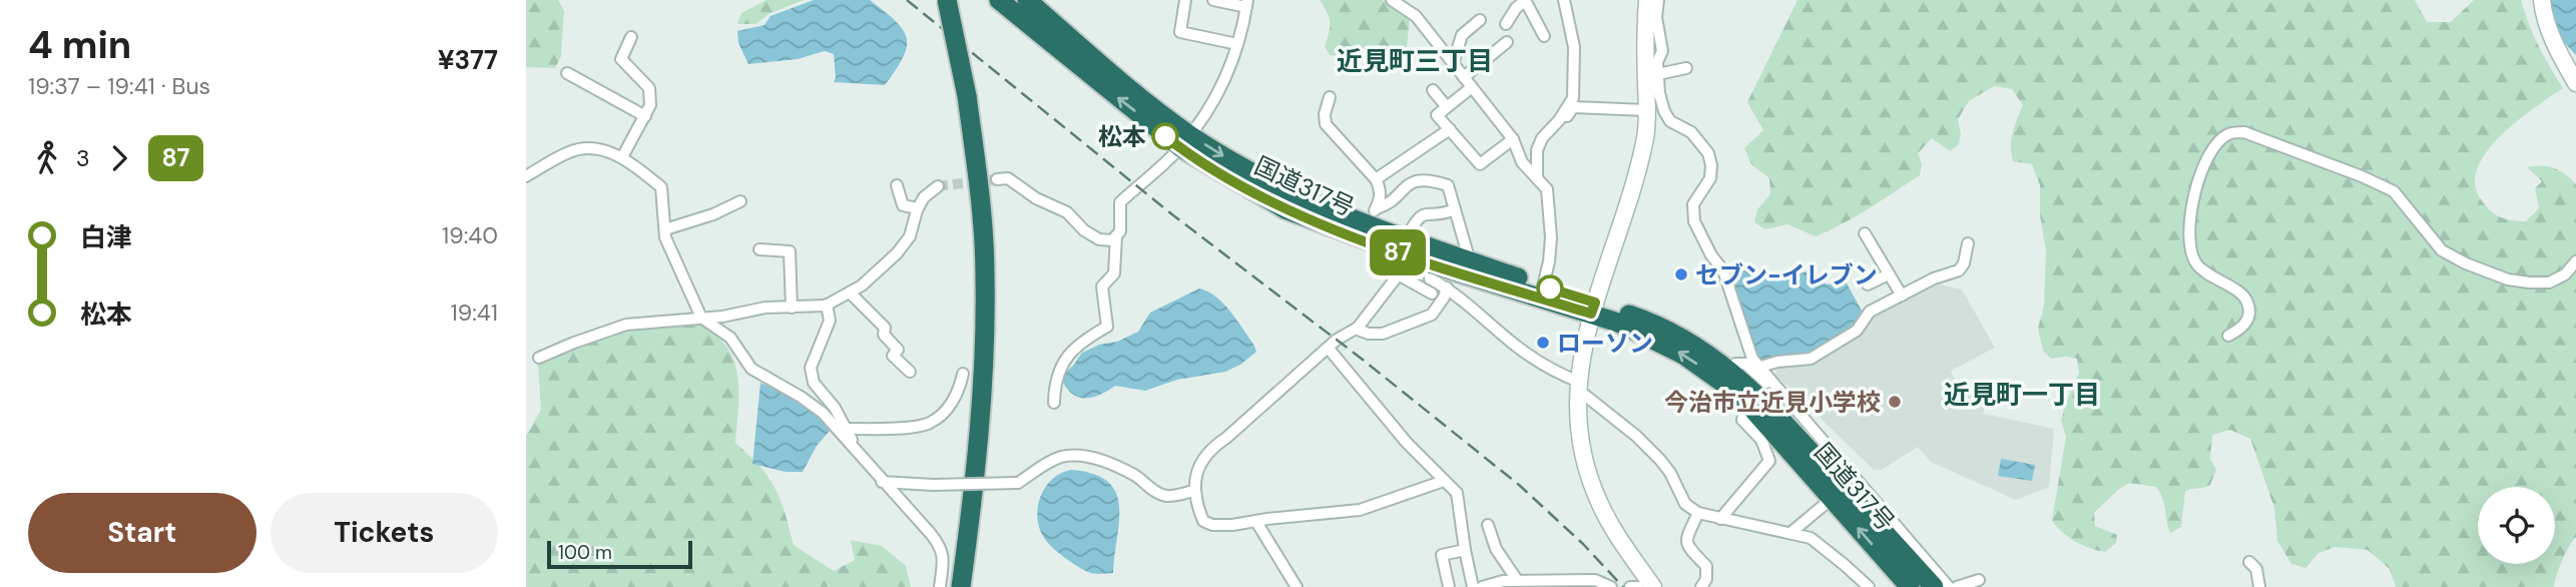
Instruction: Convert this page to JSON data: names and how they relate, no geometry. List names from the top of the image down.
{
  "streets": {
    "highway": ["国道317号"]
  },
  "districts": ["近見町三丁目", "近見町一丁目"],
  "places": [
    "松本",
    "セブン-イレブン",
    "ローソン",
    "今治市立近見小学校"
  ],
  "lines": ["bus line 87"],
  "scale_bar": "100 m",
  "page": {
    "heading": ["4 min", "19:37 – 19:41 · Bus", "¥377"],
    "on_map": "87",
    "legs": ["3", "87"],
    "list": [
      {
        "name": "白津",
        "value": "19:40"
      },
      {
        "name": "松本",
        "value": "19:41"
      }
    ],
    "buttons": ["Start", "Tickets"],
    "scale": "100 m"
  }
}
